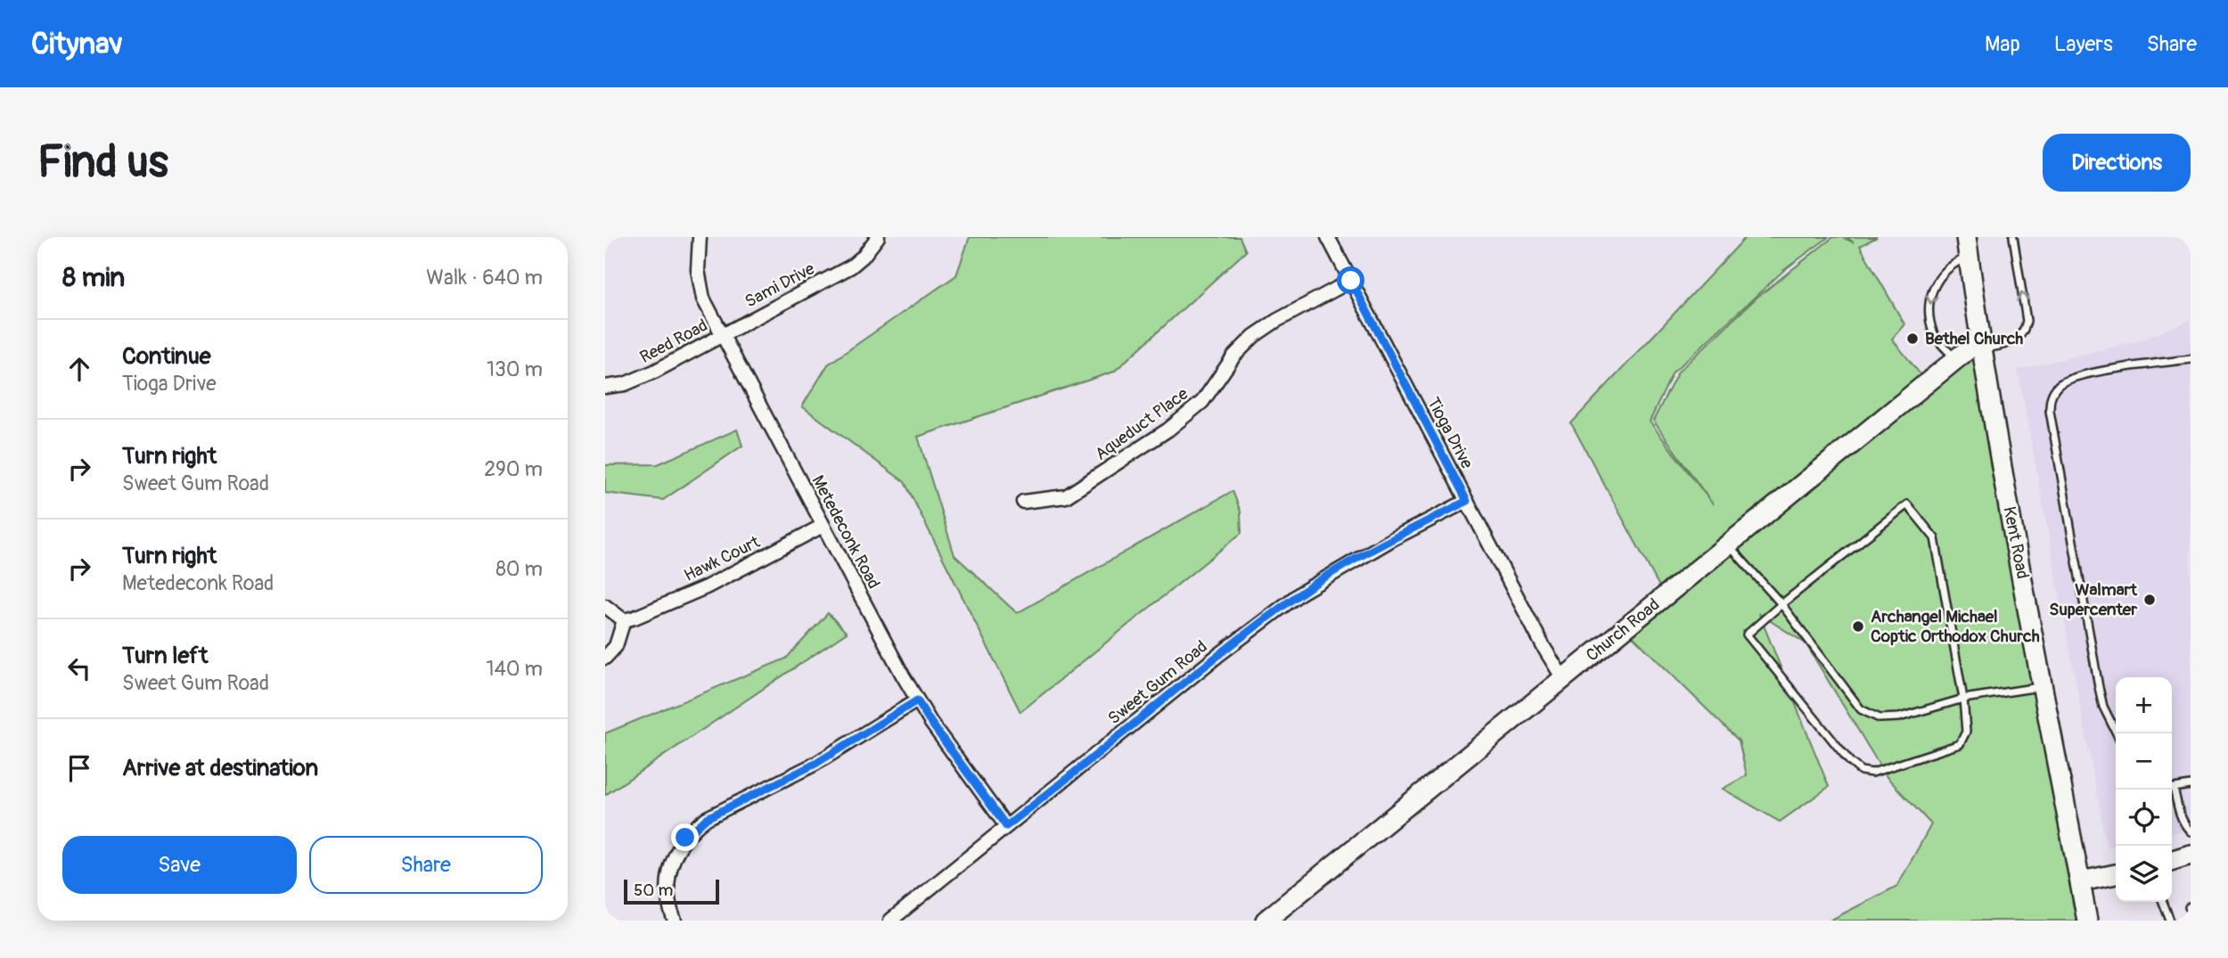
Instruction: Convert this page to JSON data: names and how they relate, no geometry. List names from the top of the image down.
{
  "streets": {
    "street": [
      "Sami Drive",
      "Reed Road",
      "Aqueduct Place",
      "Tioga Drive",
      "Metedeconk Road",
      "Kent Road",
      "Hawk Court",
      "Church Road",
      "Sweet Gum Road"
    ]
  },
  "crossings": [
    ["Sami Drive", "Reed Road"],
    ["Sami Drive", "Metedeconk Road"],
    ["Reed Road", "Metedeconk Road"],
    ["Aqueduct Place", "Tioga Drive"],
    ["Tioga Drive", "Church Road"],
    ["Tioga Drive", "Sweet Gum Road"],
    ["Metedeconk Road", "Hawk Court"],
    ["Metedeconk Road", "Sweet Gum Road"],
    ["Kent Road", "Church Road"]
  ],
  "places": ["Bethel Church", "Walmart Supercenter", "Archangel Michael Coptic Orthodox Church"],
  "scale_bar": "50 m",
  "page": {
    "header": "Citynav",
    "nav": ["Map", "Layers", "Share"],
    "buttons": [
      "Directions",
      ["Save", "Share"]
    ],
    "title": "Find us",
    "heading": ["8 min", "Walk · 640 m"],
    "list": [
      ["Continue", "Tioga Drive", "130 m"],
      ["Turn right", "Sweet Gum Road", "290 m"],
      ["Turn right", "Metedeconk Road", "80 m"],
      ["Turn left", "Sweet Gum Road", "140 m"],
      "Arrive at destination"
    ],
    "map_buttons": ["+", "−"],
    "scale": "50 m"
  }
}
